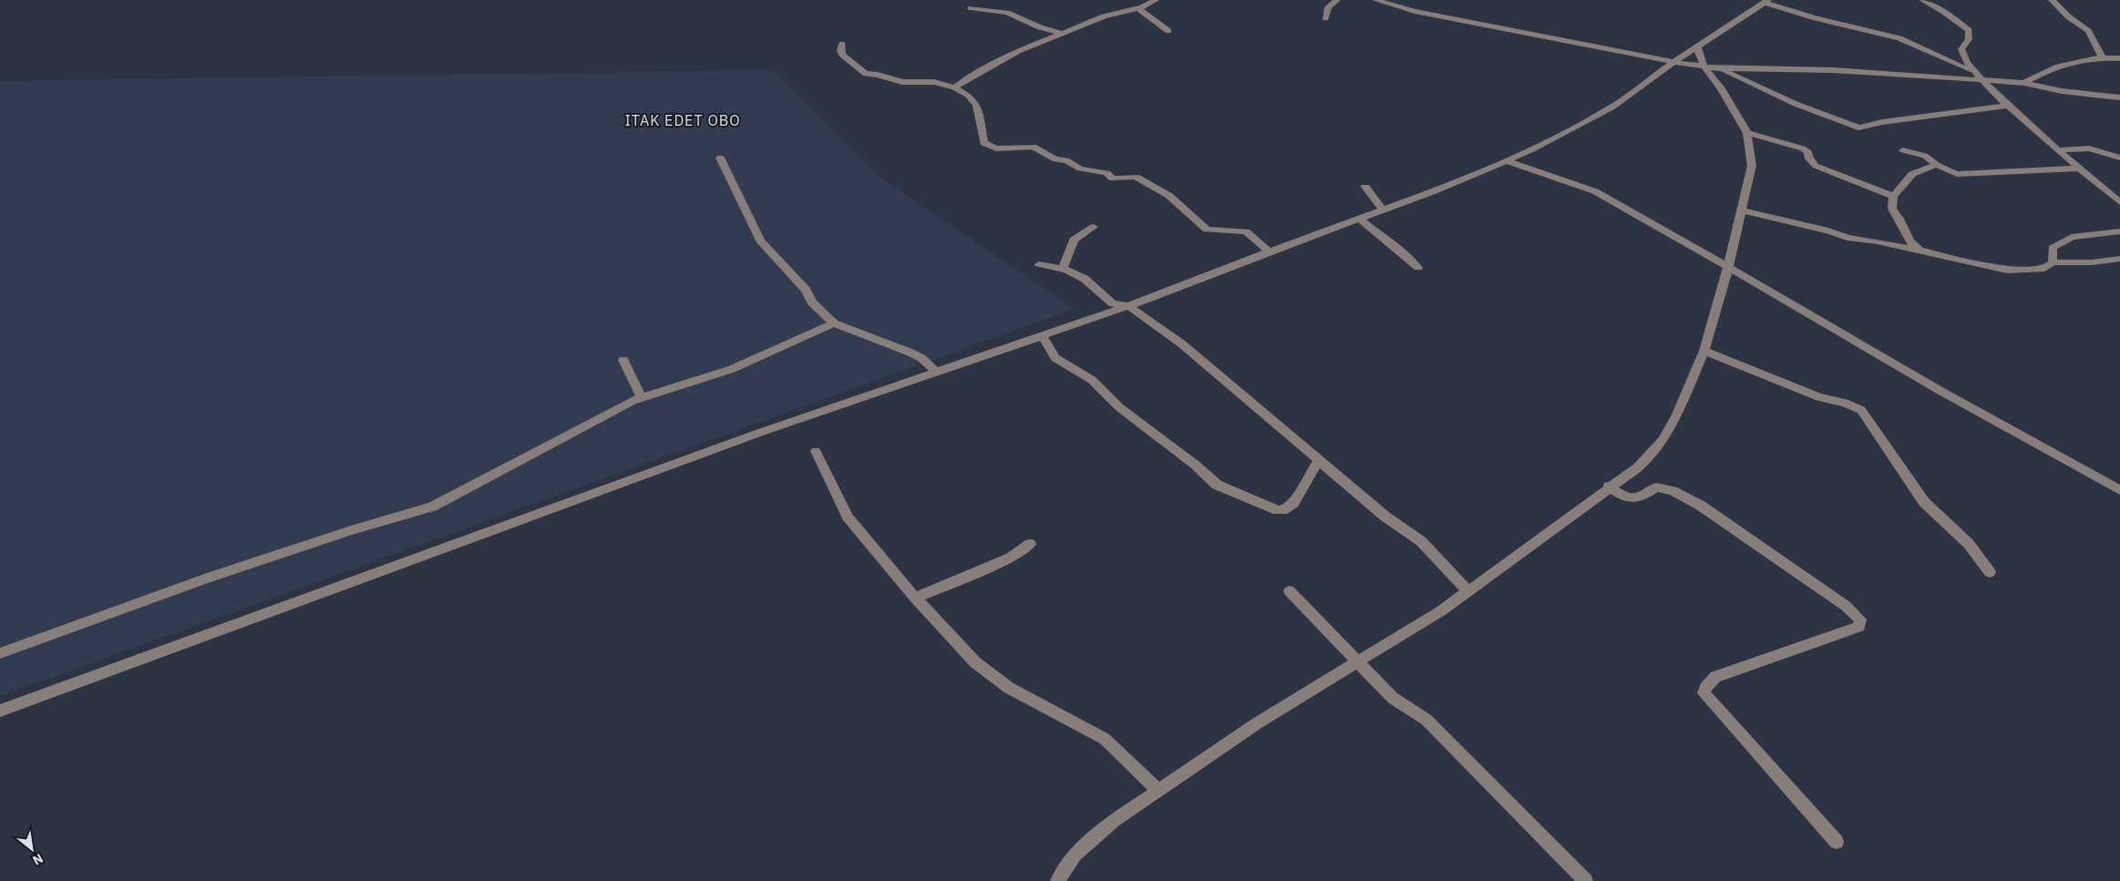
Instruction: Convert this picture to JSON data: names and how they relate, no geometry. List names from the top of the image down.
{
  "districts": ["ITAK EDET OBO"],
  "north": "bottom right"
}
